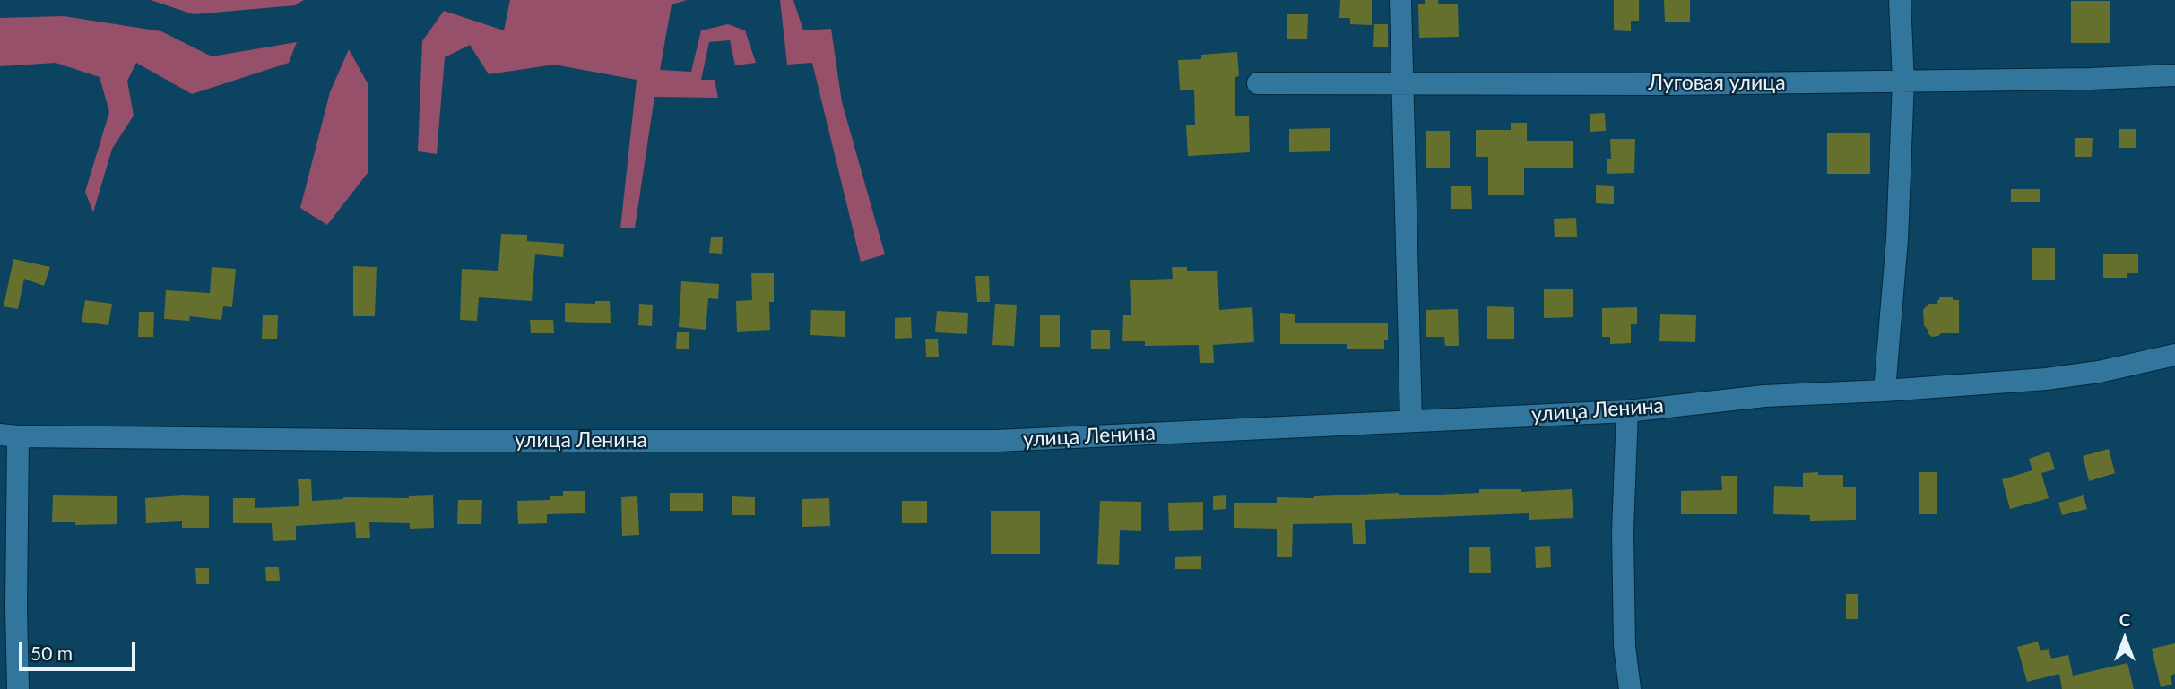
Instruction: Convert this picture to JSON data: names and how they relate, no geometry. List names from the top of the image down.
{
  "streets": {
    "street": ["Луговая улица", "улица Ленина"]
  },
  "scale_bar": "50 m",
  "north": "top"
}
